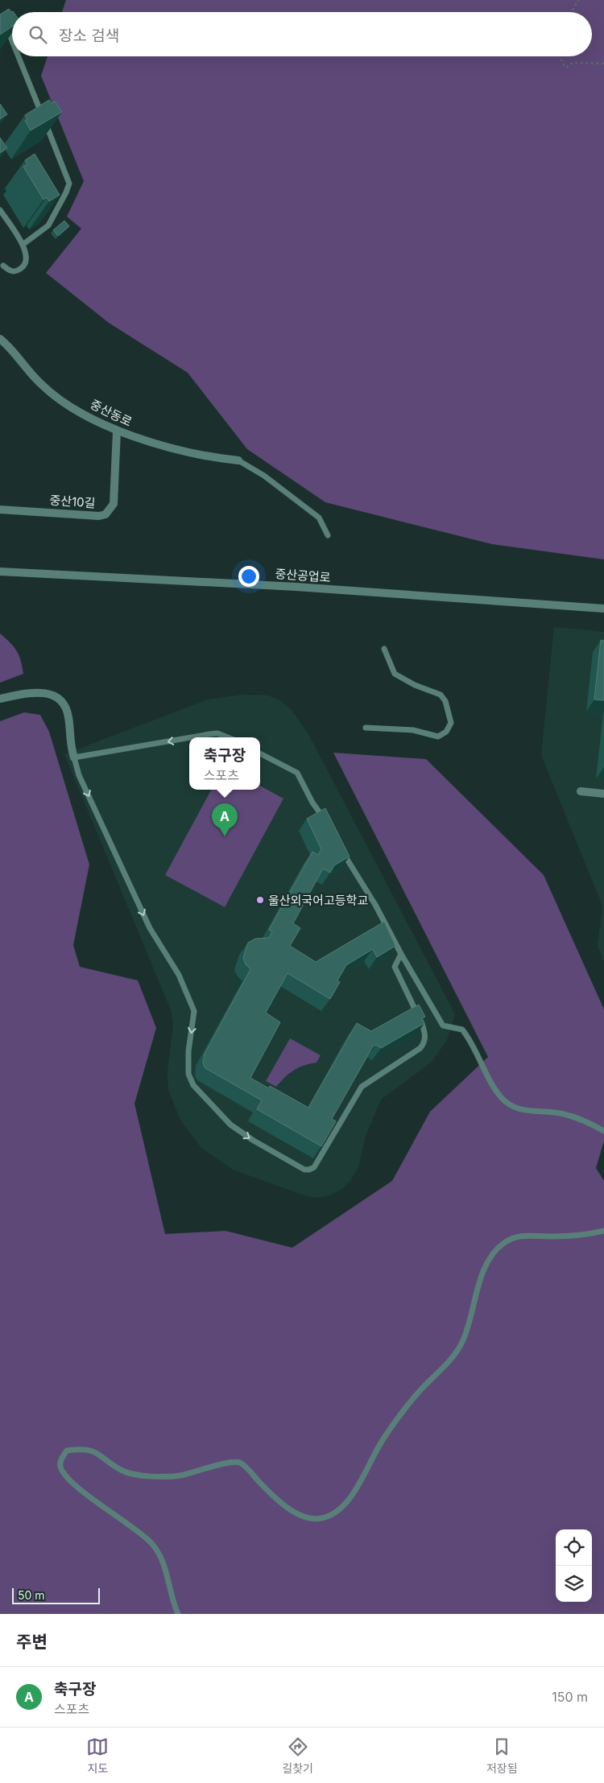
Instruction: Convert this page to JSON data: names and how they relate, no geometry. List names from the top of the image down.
{
  "streets": {
    "street": ["중산동로", "중산10길", "중산공업로"]
  },
  "crossings": [
    ["중산동로", "중산10길"]
  ],
  "places": ["울산외국어고등학교"],
  "scale_bar": "50 m",
  "page": {
    "search": "장소 검색",
    "popup": ["축구장", "스포츠"],
    "pins": "A",
    "scale": "50 m",
    "heading": "주변",
    "list": [
      {
        "mark": "A",
        "name": "축구장",
        "note": "스포츠",
        "value": "150 m"
      }
    ],
    "nav": ["지도", "길찾기", "저장됨"]
  }
}
